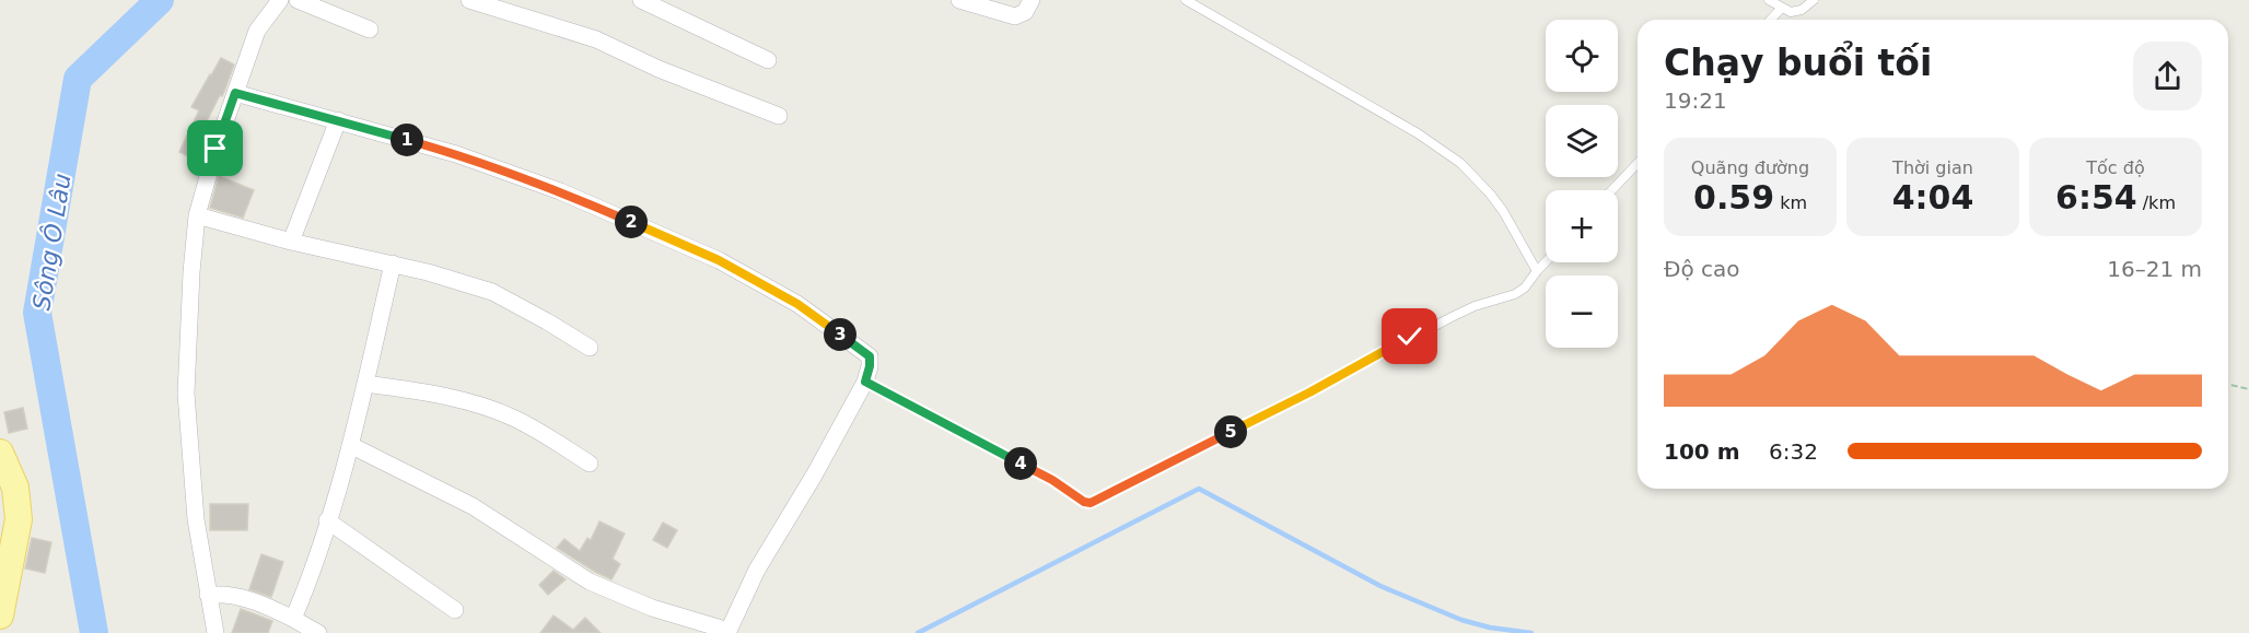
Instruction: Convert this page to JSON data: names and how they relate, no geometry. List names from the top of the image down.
{
  "water": ["Sông Ô Lâu"],
  "page": {
    "map_buttons": ["+", "−"],
    "heading": ["Chạy buổi tối", "19:21"],
    "pins": [
      "1",
      "2",
      "3",
      "5",
      "4"
    ],
    "stats": [
      ["Quãng đường", "0.59 km"],
      ["Thời gian", "4:04"],
      ["Tốc độ", "6:54 /km"]
    ],
    "chart": ["Độ cao", "16–21 m"],
    "list": [
      {
        "name": "100 m",
        "note": "6:32"
      }
    ]
  }
}
